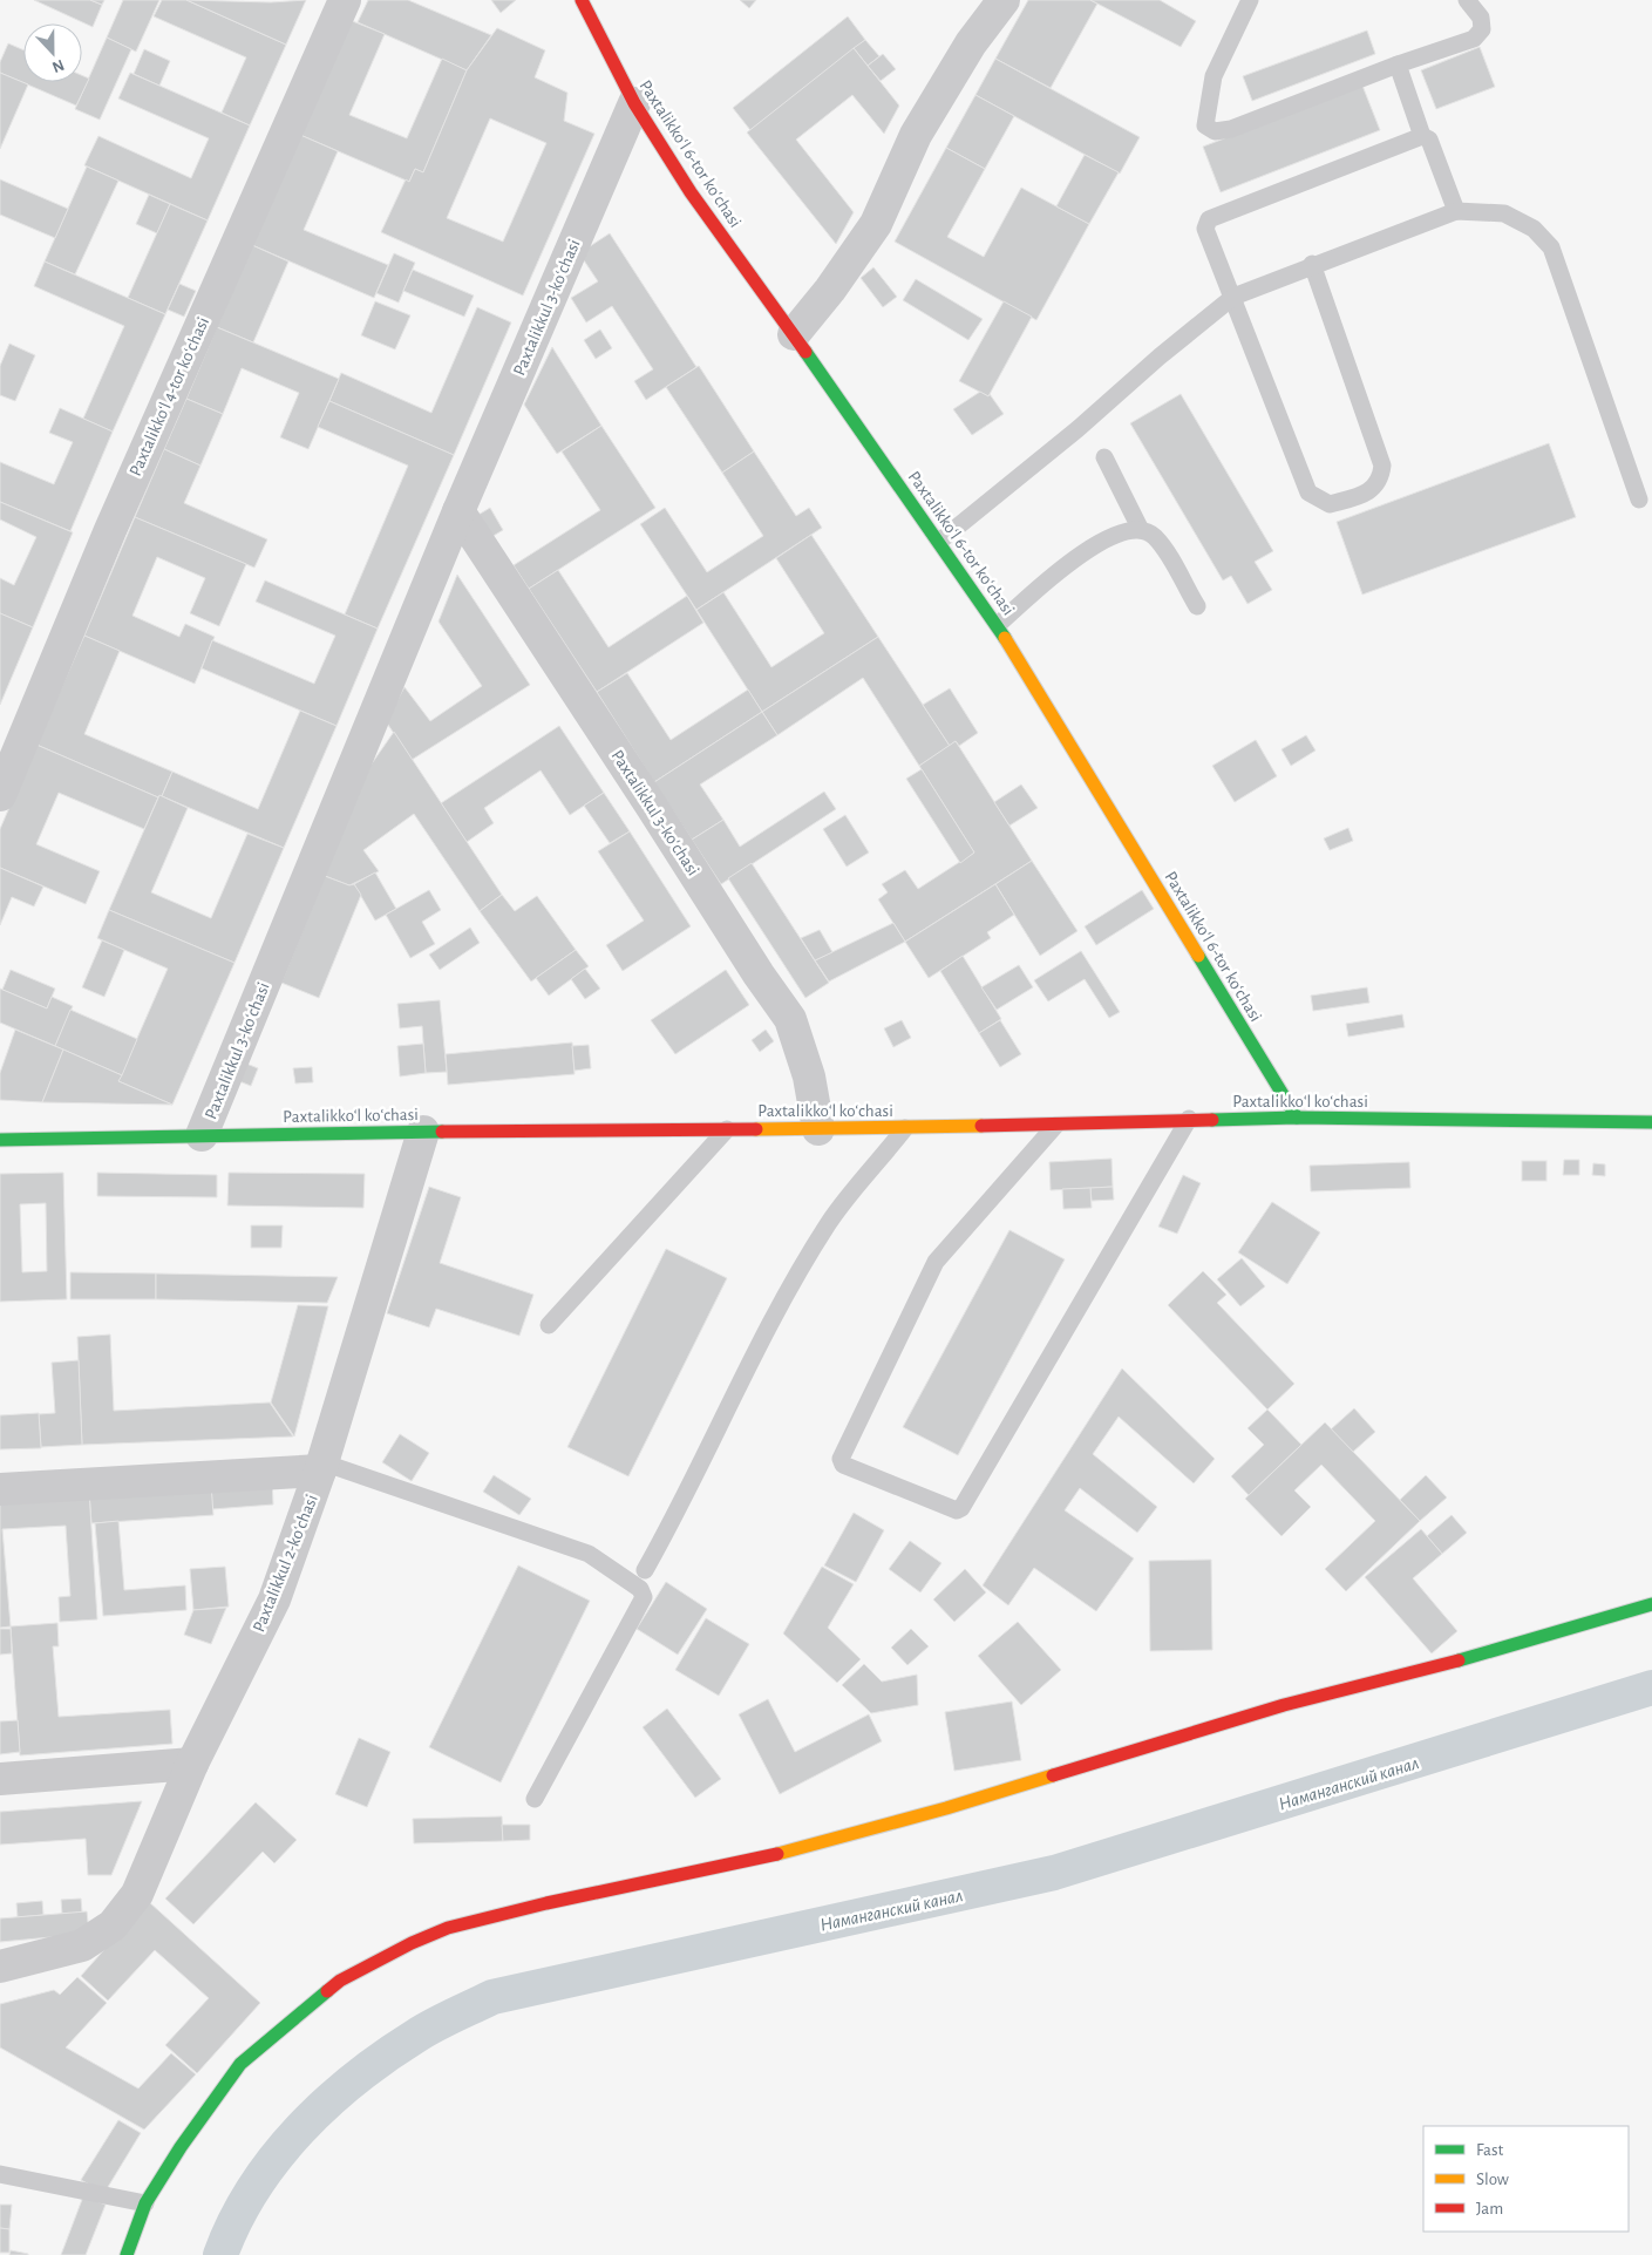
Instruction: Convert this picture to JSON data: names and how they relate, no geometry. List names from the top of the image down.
{
  "streets": {
    "street": [
      "Paxtalikkoʻl 6-tor koʻchasi",
      "Paxtalikkul 3-koʻchasi",
      "Paxtalikkoʻl 4-tor koʻchasi",
      "Paxtalikkoʻl koʻchasi",
      "Paxtalikkul 2-koʻchasi"
    ]
  },
  "crossings": [
    ["Paxtalikkoʻl 6-tor koʻchasi", "Paxtalikkul 3-koʻchasi"],
    ["Paxtalikkoʻl 6-tor koʻchasi", "Paxtalikkoʻl koʻchasi"],
    ["Paxtalikkul 3-koʻchasi", "Paxtalikkoʻl koʻchasi"],
    ["Paxtalikkoʻl koʻchasi", "Paxtalikkul 2-koʻchasi"]
  ],
  "water": ["Наманганский канал"],
  "legend": ["Fast", "Slow", "Jam"],
  "north": "bottom"
}
